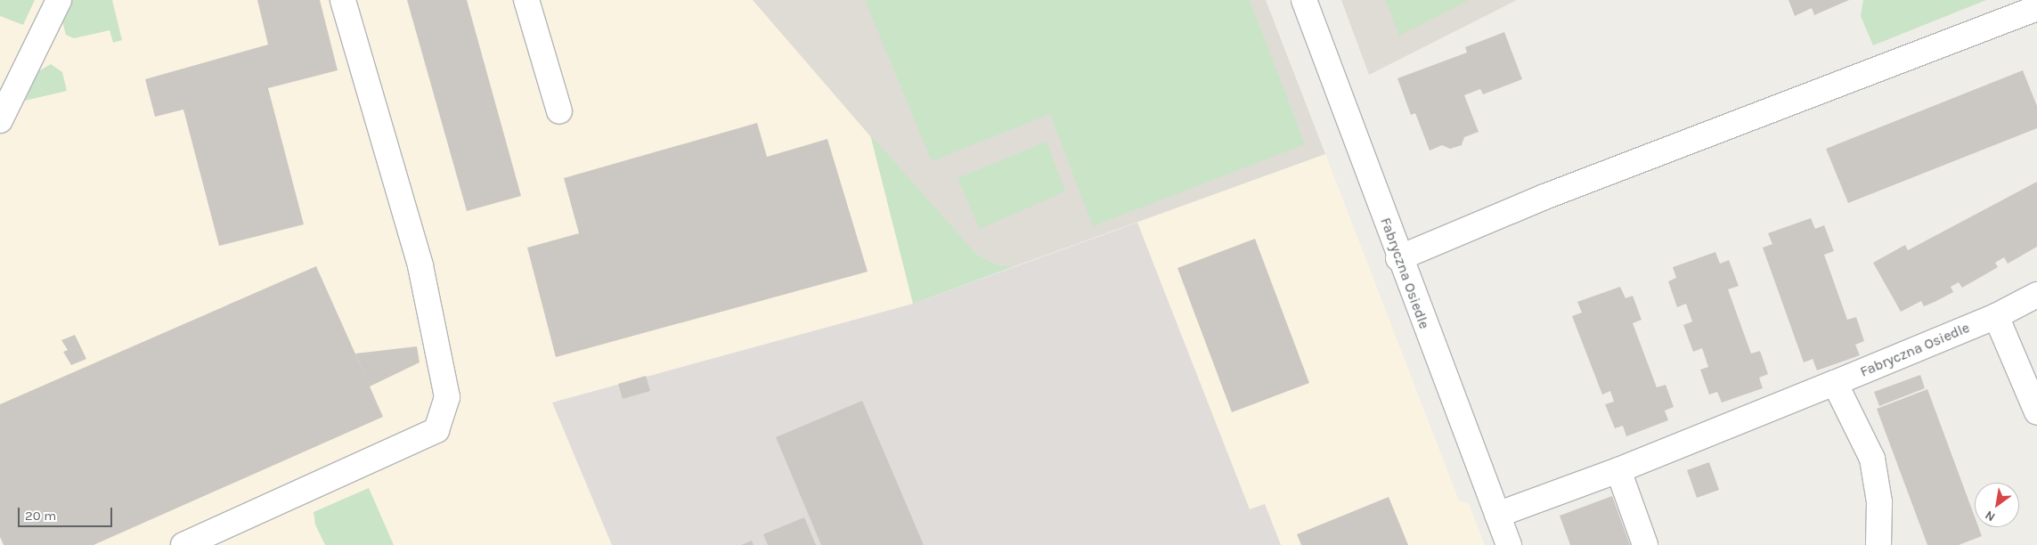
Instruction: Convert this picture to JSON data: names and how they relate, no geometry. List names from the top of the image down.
{
  "streets": {
    "street": ["Fabryczna Osiedle"]
  },
  "scale_bar": "20 m",
  "north": "bottom left"
}
